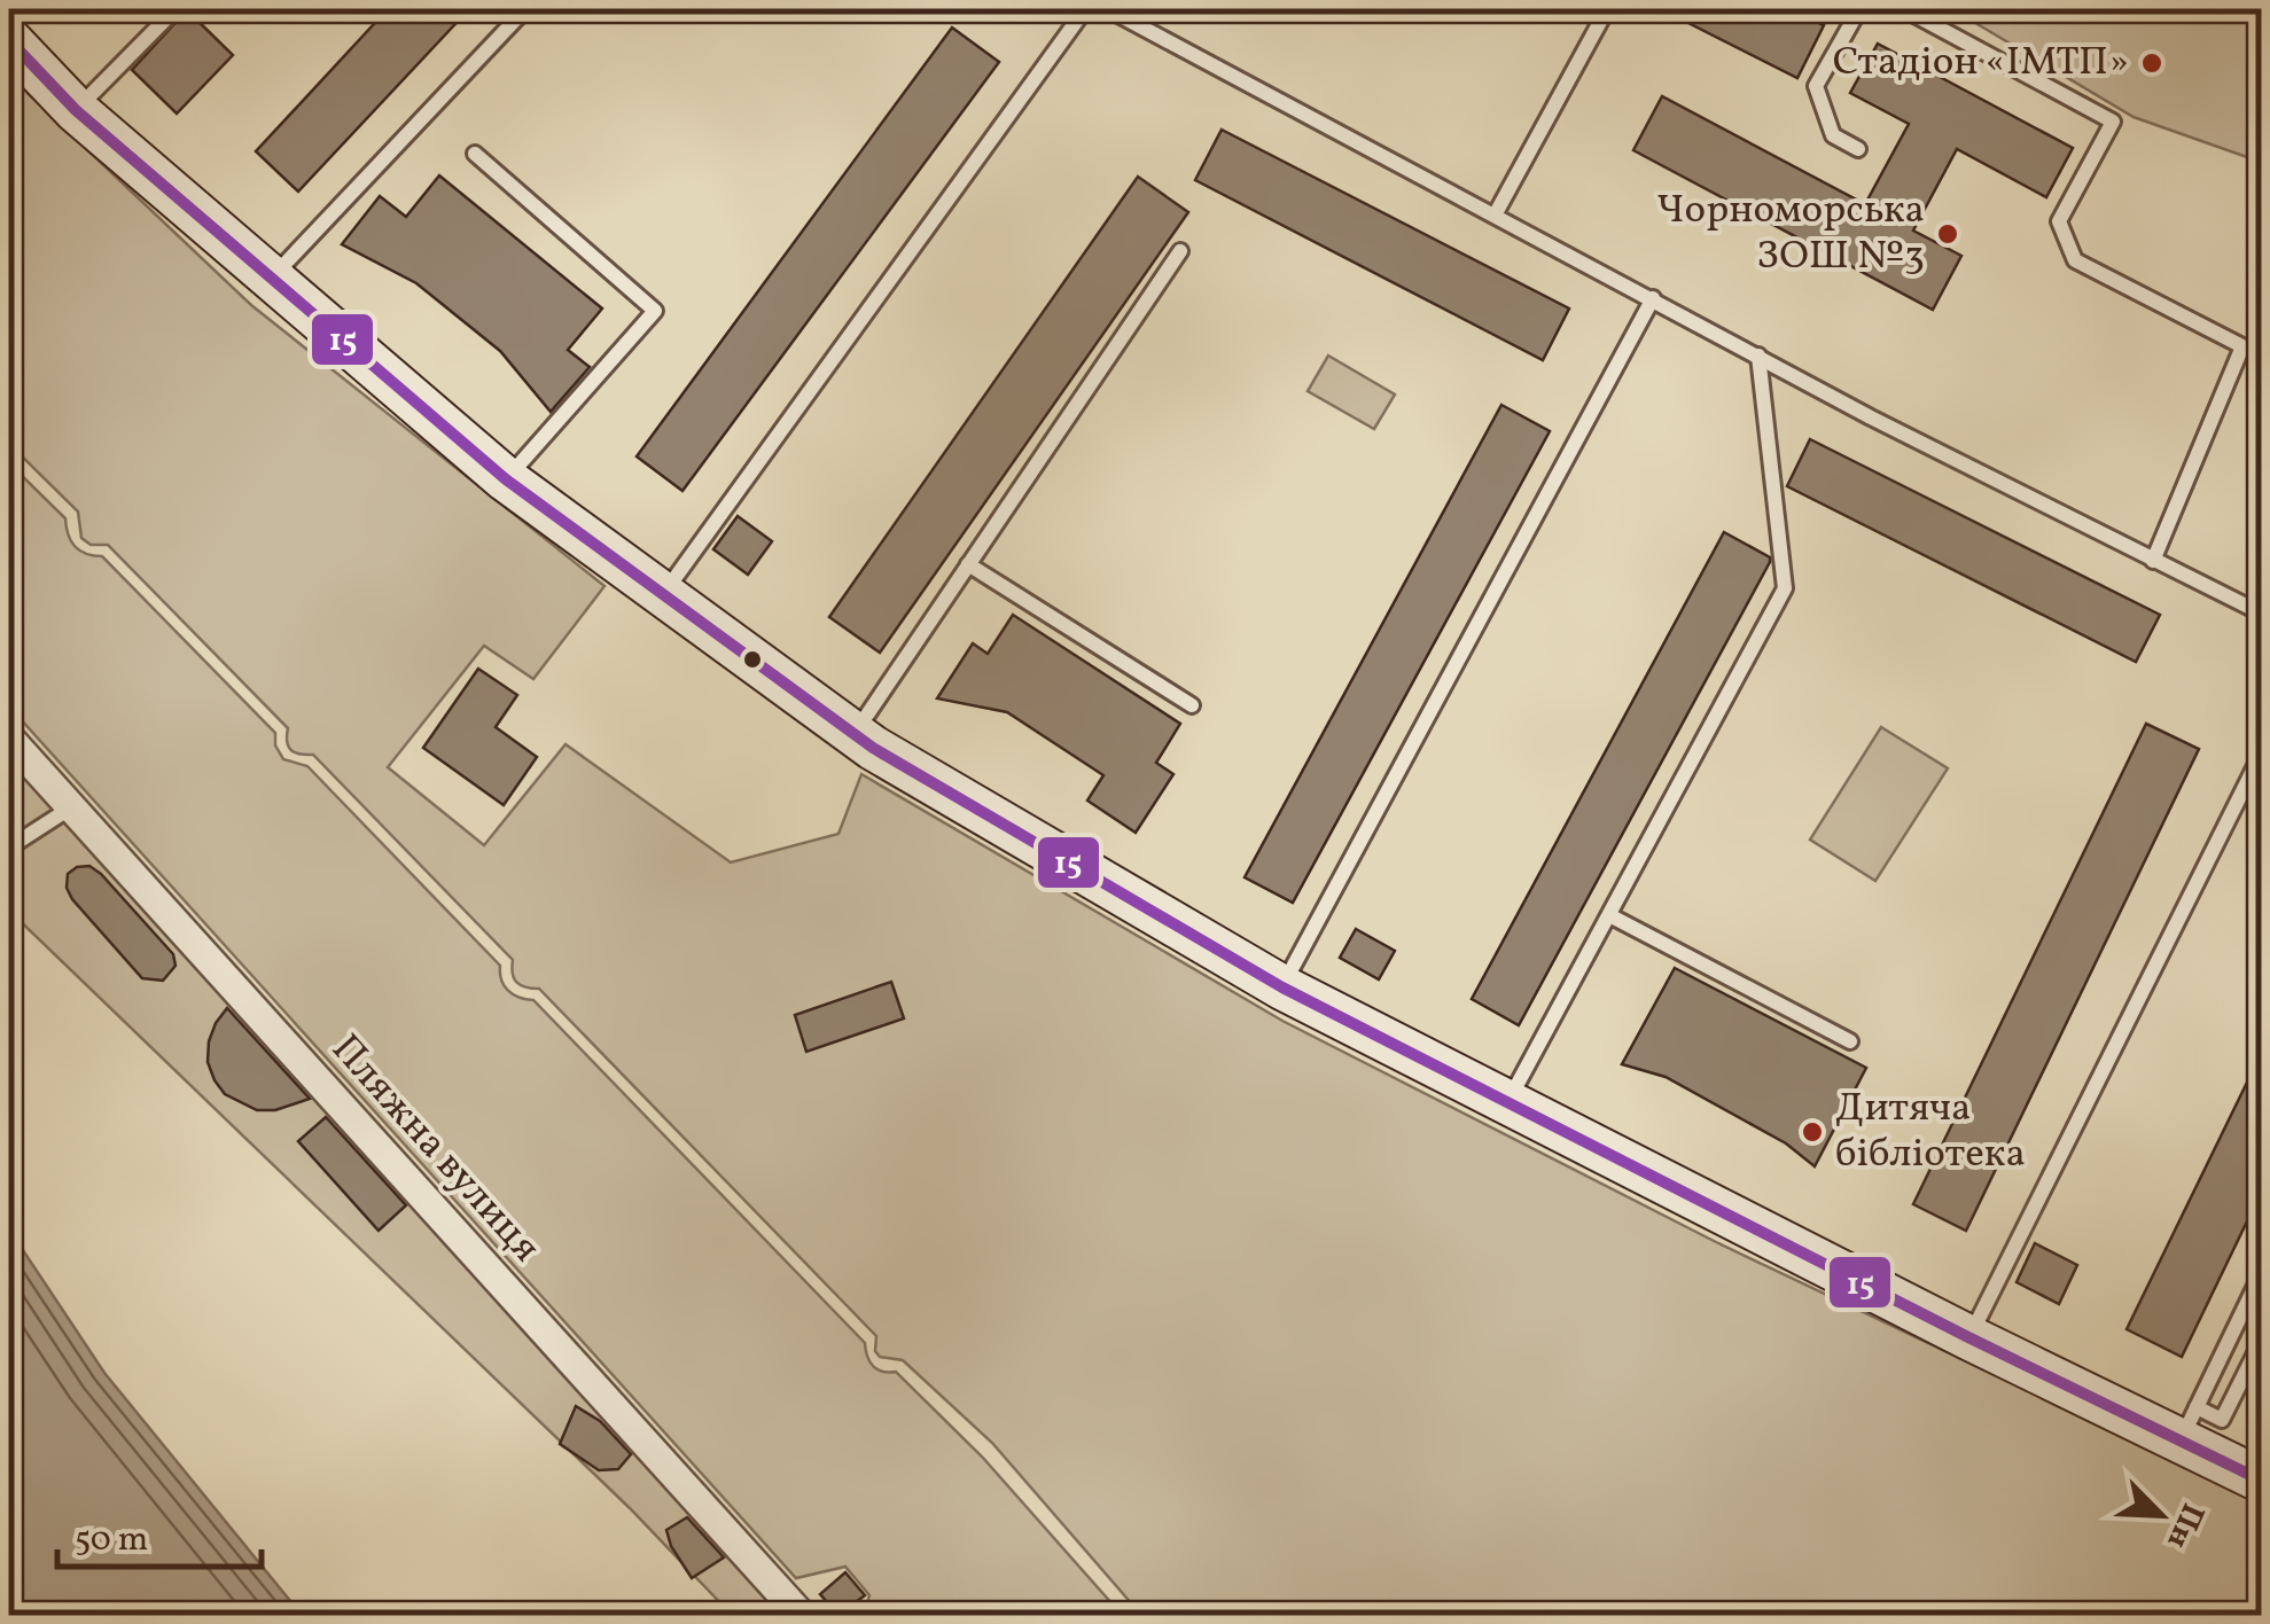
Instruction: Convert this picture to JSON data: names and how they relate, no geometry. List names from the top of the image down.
{
  "streets": {
    "street": ["Пляжна вулиця"]
  },
  "places": ["Стадіон «ІМТП»", "Чорноморська ЗОШ №3", "Дитяча бібліотека"],
  "lines": ["transit line 15"],
  "scale_bar": "50 m",
  "north": "bottom right"
}
